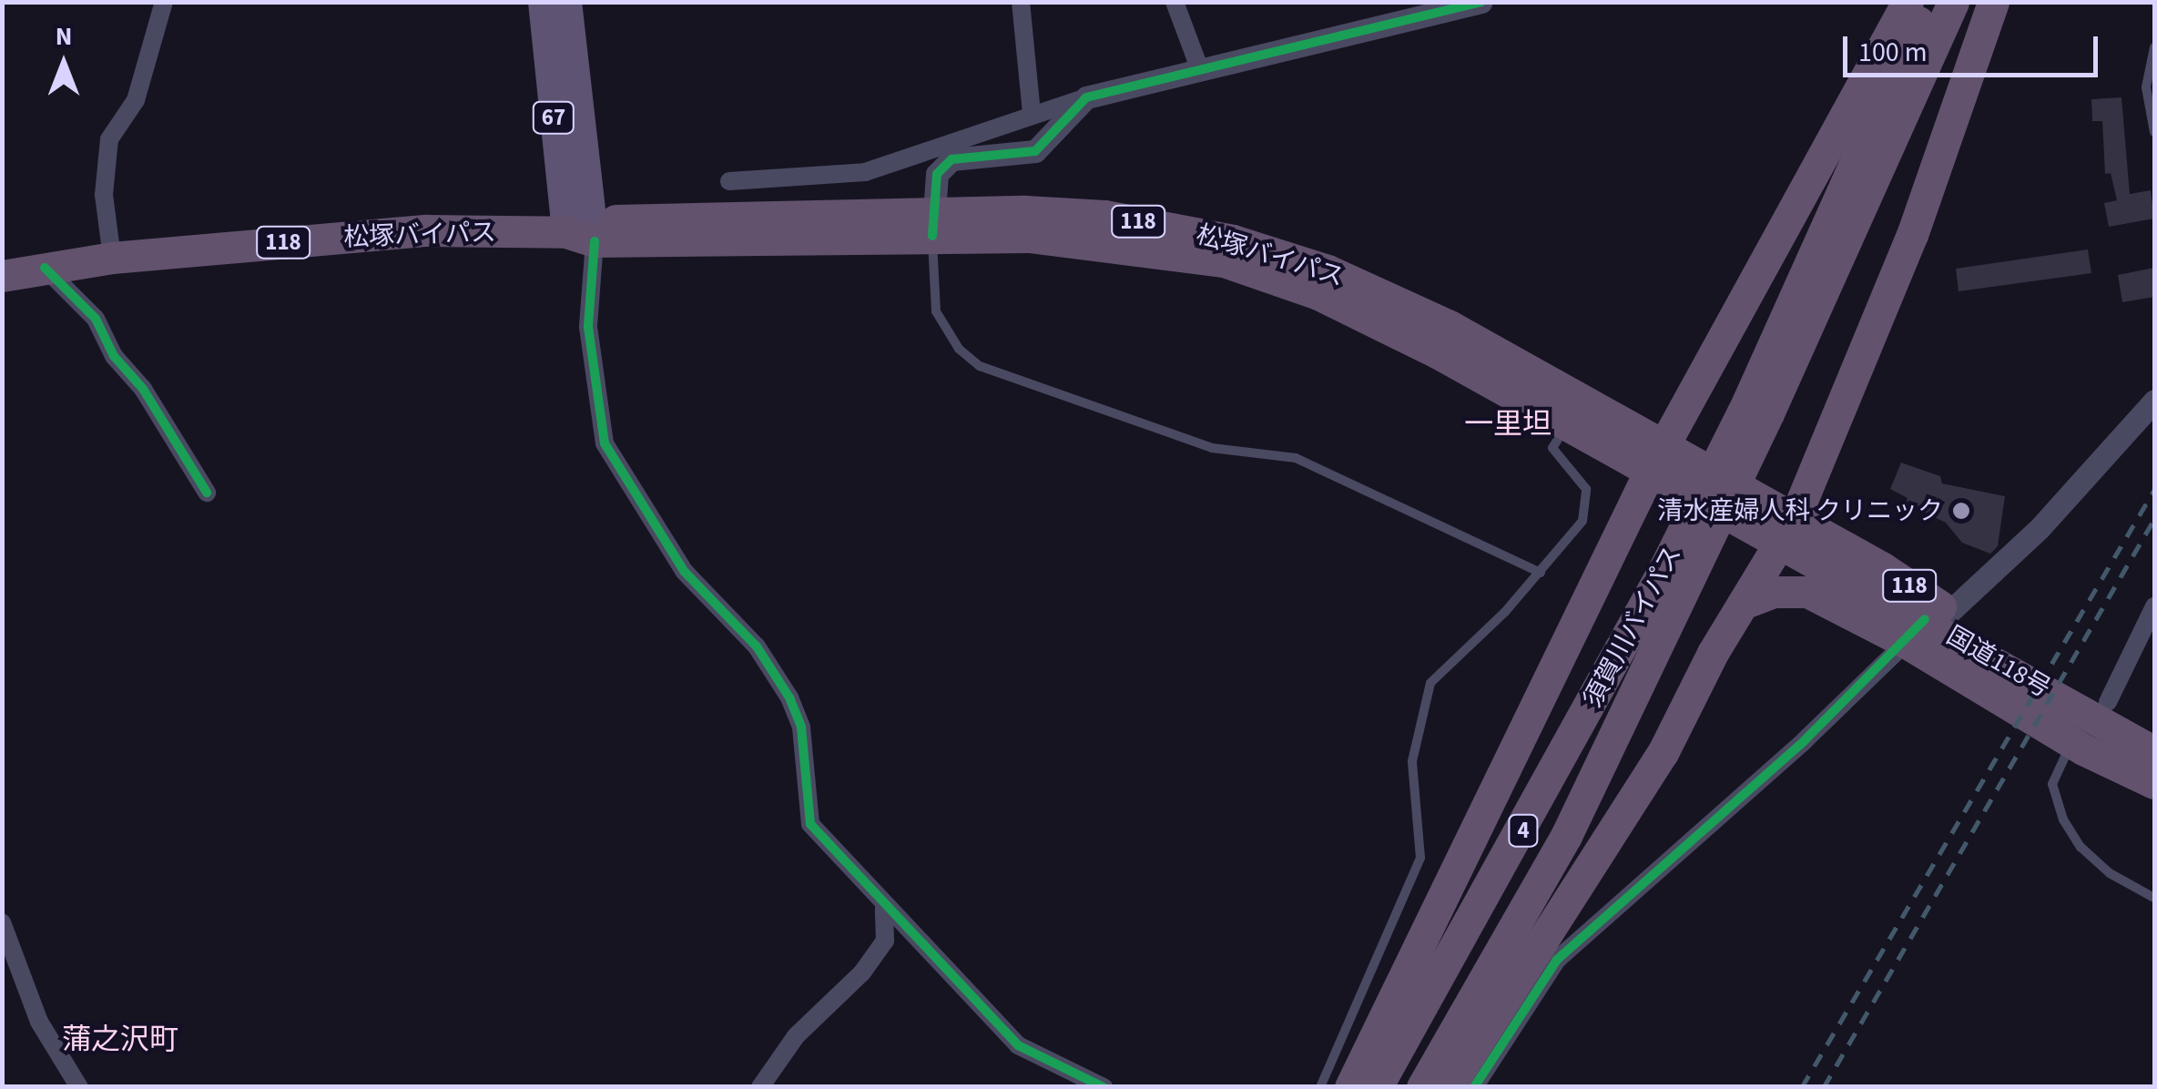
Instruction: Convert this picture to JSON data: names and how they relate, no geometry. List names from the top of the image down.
{
  "streets": {
    "highway": [
      "118",
      "松塚バイパス",
      "須賀川バイパス",
      "国道118号",
      "4"
    ],
    "main road": ["67"]
  },
  "crossings": [
    ["67", "松塚バイパス"],
    ["118", "国道118号"],
    ["松塚バイパス", "国道118号"]
  ],
  "districts": ["一里坦", "蒲之沢町"],
  "places": ["清水産婦人科 クリニック"],
  "scale_bar": "100 m",
  "north": "top"
}
